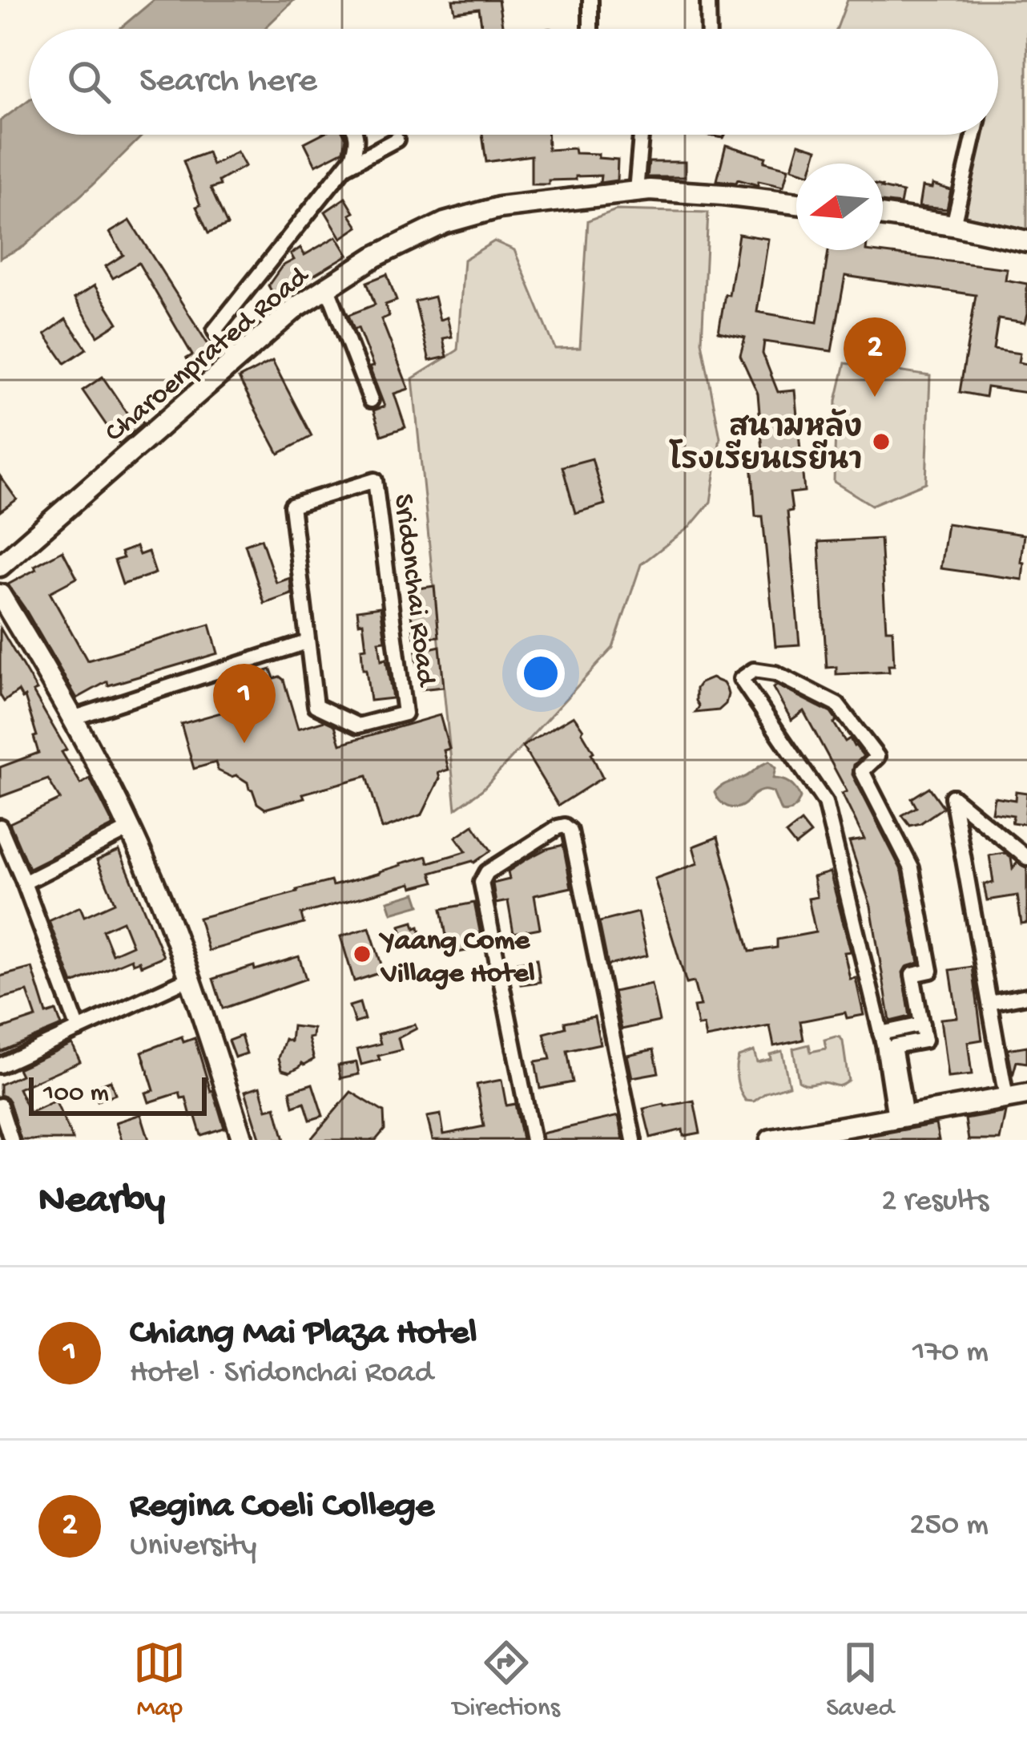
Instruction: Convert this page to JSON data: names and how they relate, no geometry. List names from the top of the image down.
{
  "streets": {
    "street": ["Charoenprated Road", "Sridonchai Road"]
  },
  "places": ["สนามหลัง โรงเรียนเรยีนา", "Yaang Come Village Hotel"],
  "scale_bar": "100 m",
  "north": "left",
  "page": {
    "search": "Search here",
    "pins": ["2", "1"],
    "scale": "100 m",
    "heading": ["Nearby", "2 results"],
    "list": [
      {
        "mark": "1",
        "name": "Chiang Mai Plaza Hotel",
        "note": "Hotel · Sridonchai Road",
        "value": "170 m"
      },
      {
        "mark": "2",
        "name": "Regina Coeli College",
        "note": "University",
        "value": "250 m"
      }
    ],
    "nav": ["Map", "Directions", "Saved"]
  }
}
